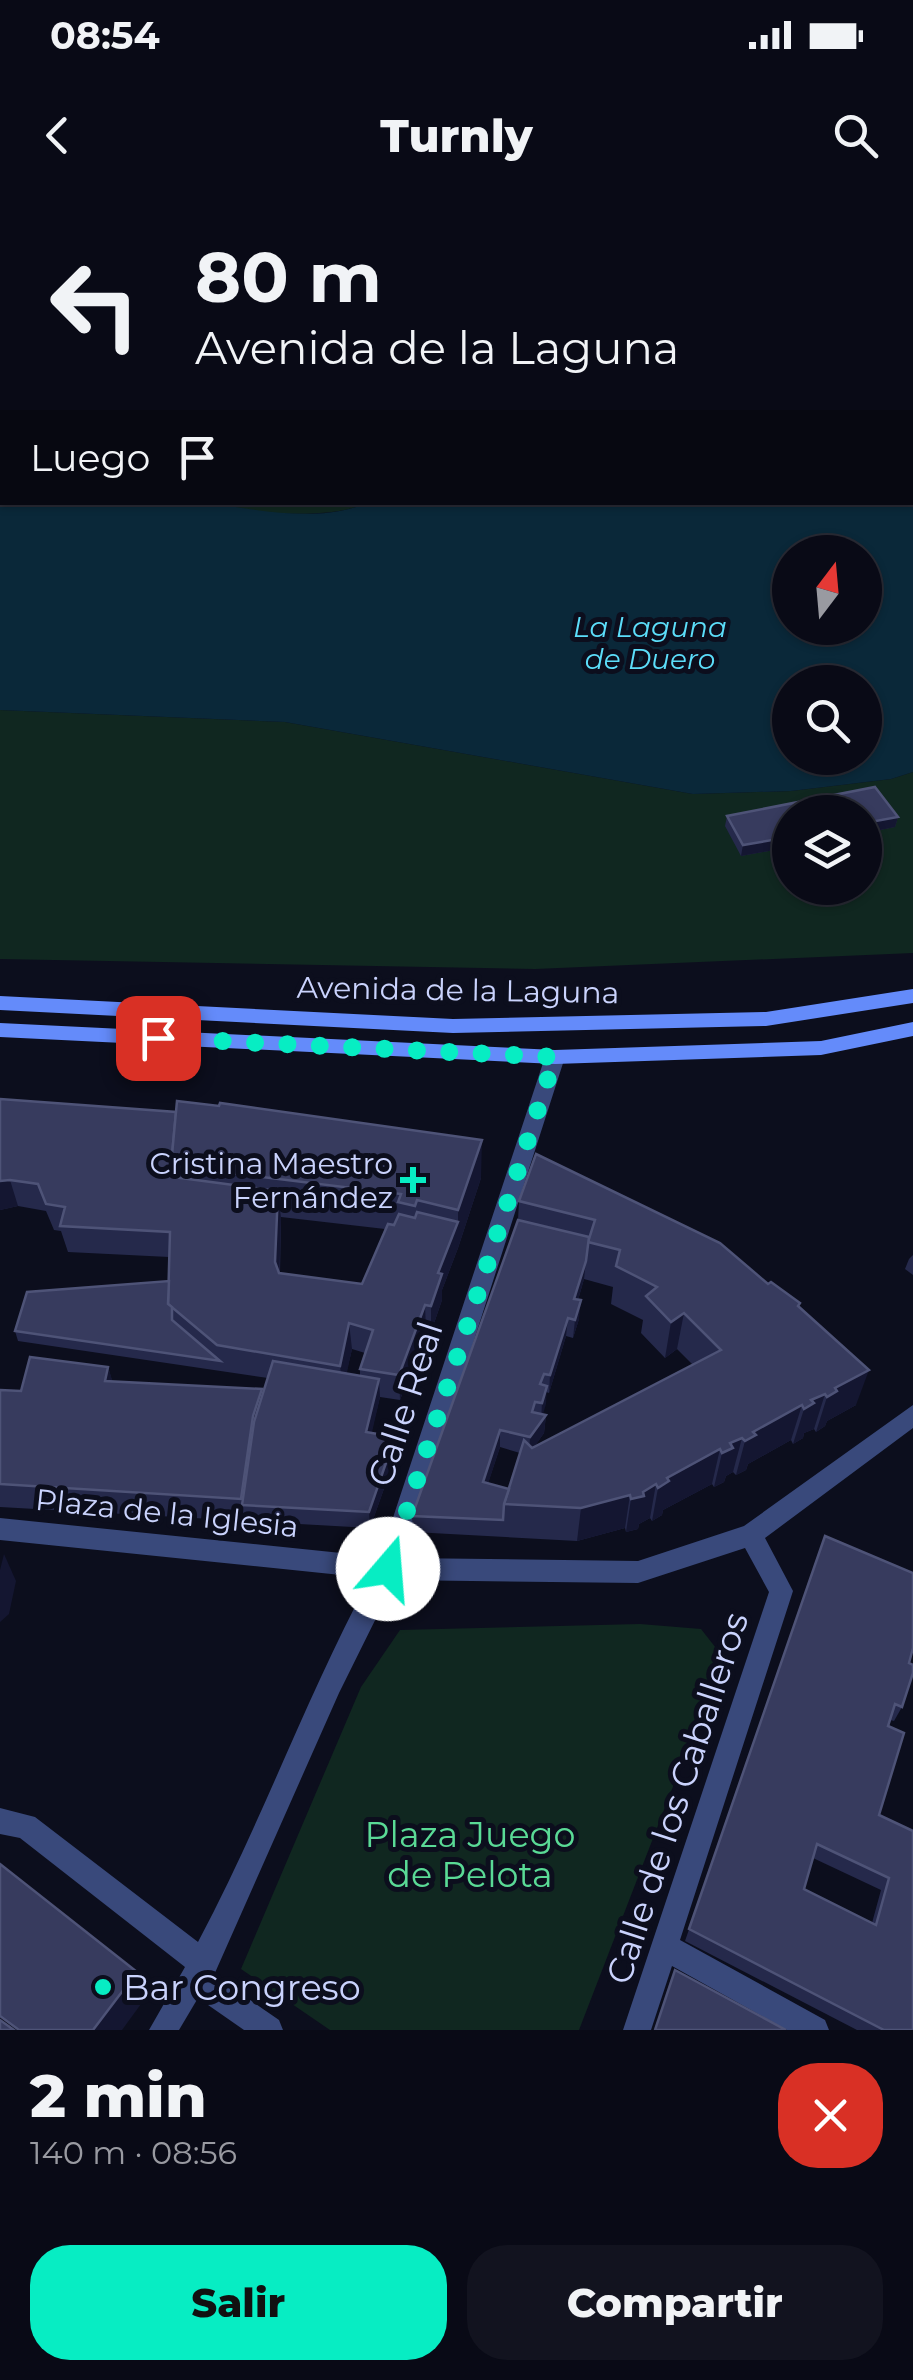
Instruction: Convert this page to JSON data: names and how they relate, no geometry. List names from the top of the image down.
{
  "streets": {
    "street": [
      "Avenida de la Laguna",
      "Calle Real",
      "Plaza de la Iglesia",
      "Calle de los Caballeros"
    ]
  },
  "crossings": [
    ["Avenida de la Laguna", "Calle Real"],
    ["Calle Real", "Plaza de la Iglesia"],
    ["Plaza de la Iglesia", "Calle de los Caballeros"]
  ],
  "water": ["La Laguna de Duero"],
  "parks": ["Plaza Juego de Pelota"],
  "places": {
    "health": ["Cristina Maestro Fernández"],
    "other": ["Bar Congreso"]
  },
  "north": "top",
  "page": {
    "status": "08:54",
    "header": "Turnly",
    "turn": ["80 m", "Avenida de la Laguna"],
    "then": "Luego",
    "heading": ["2 min", "140 m · 08:56"],
    "buttons": ["Salir", "Compartir"]
  }
}
